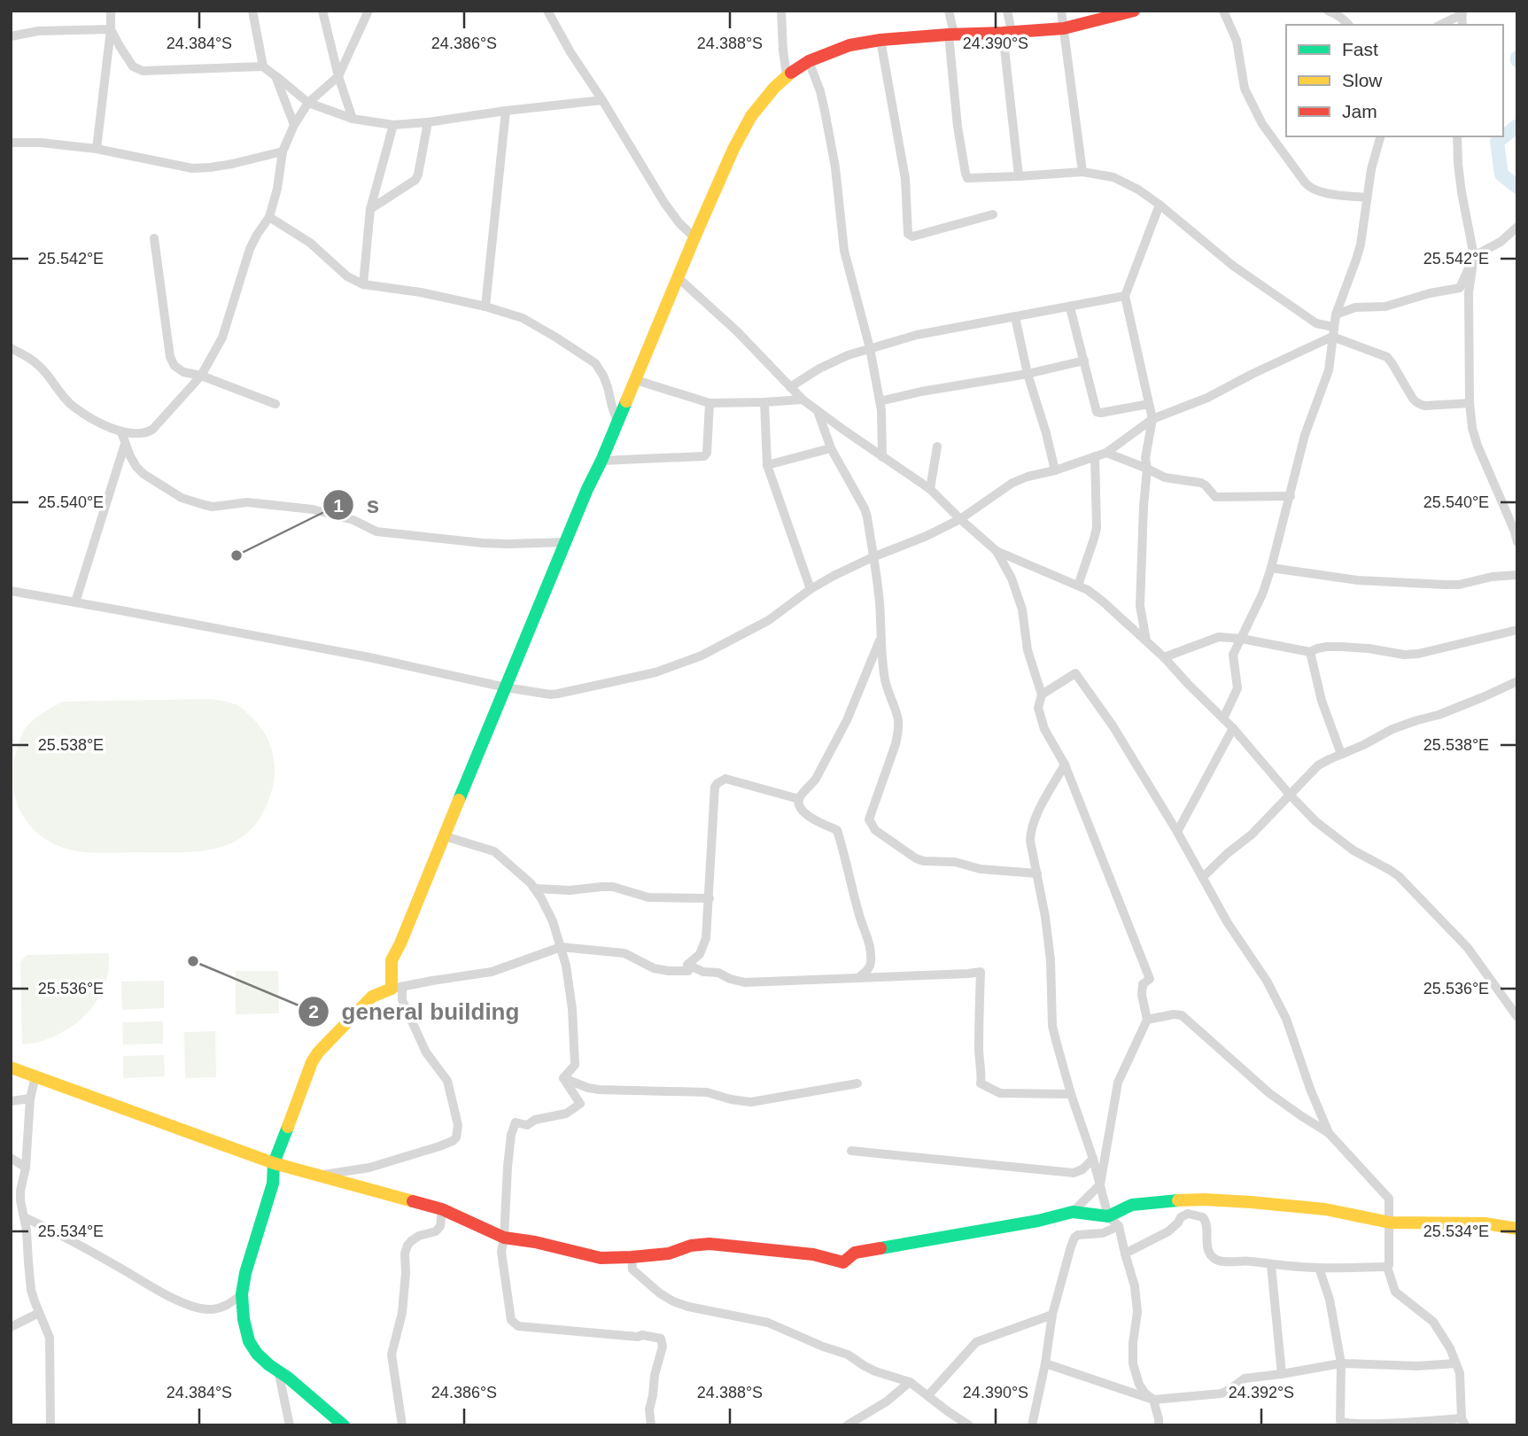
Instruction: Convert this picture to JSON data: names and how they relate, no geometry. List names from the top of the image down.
{
  "places": ["s", "general building"],
  "legend": ["Fast", "Slow", "Jam"],
  "coordinates": [
    "24.384°S",
    "24.386°S",
    "24.388°S",
    "24.390°S",
    "25.542°E",
    "25.540°E",
    "25.538°E",
    "25.536°E",
    "25.534°E",
    "24.392°S"
  ]
}
